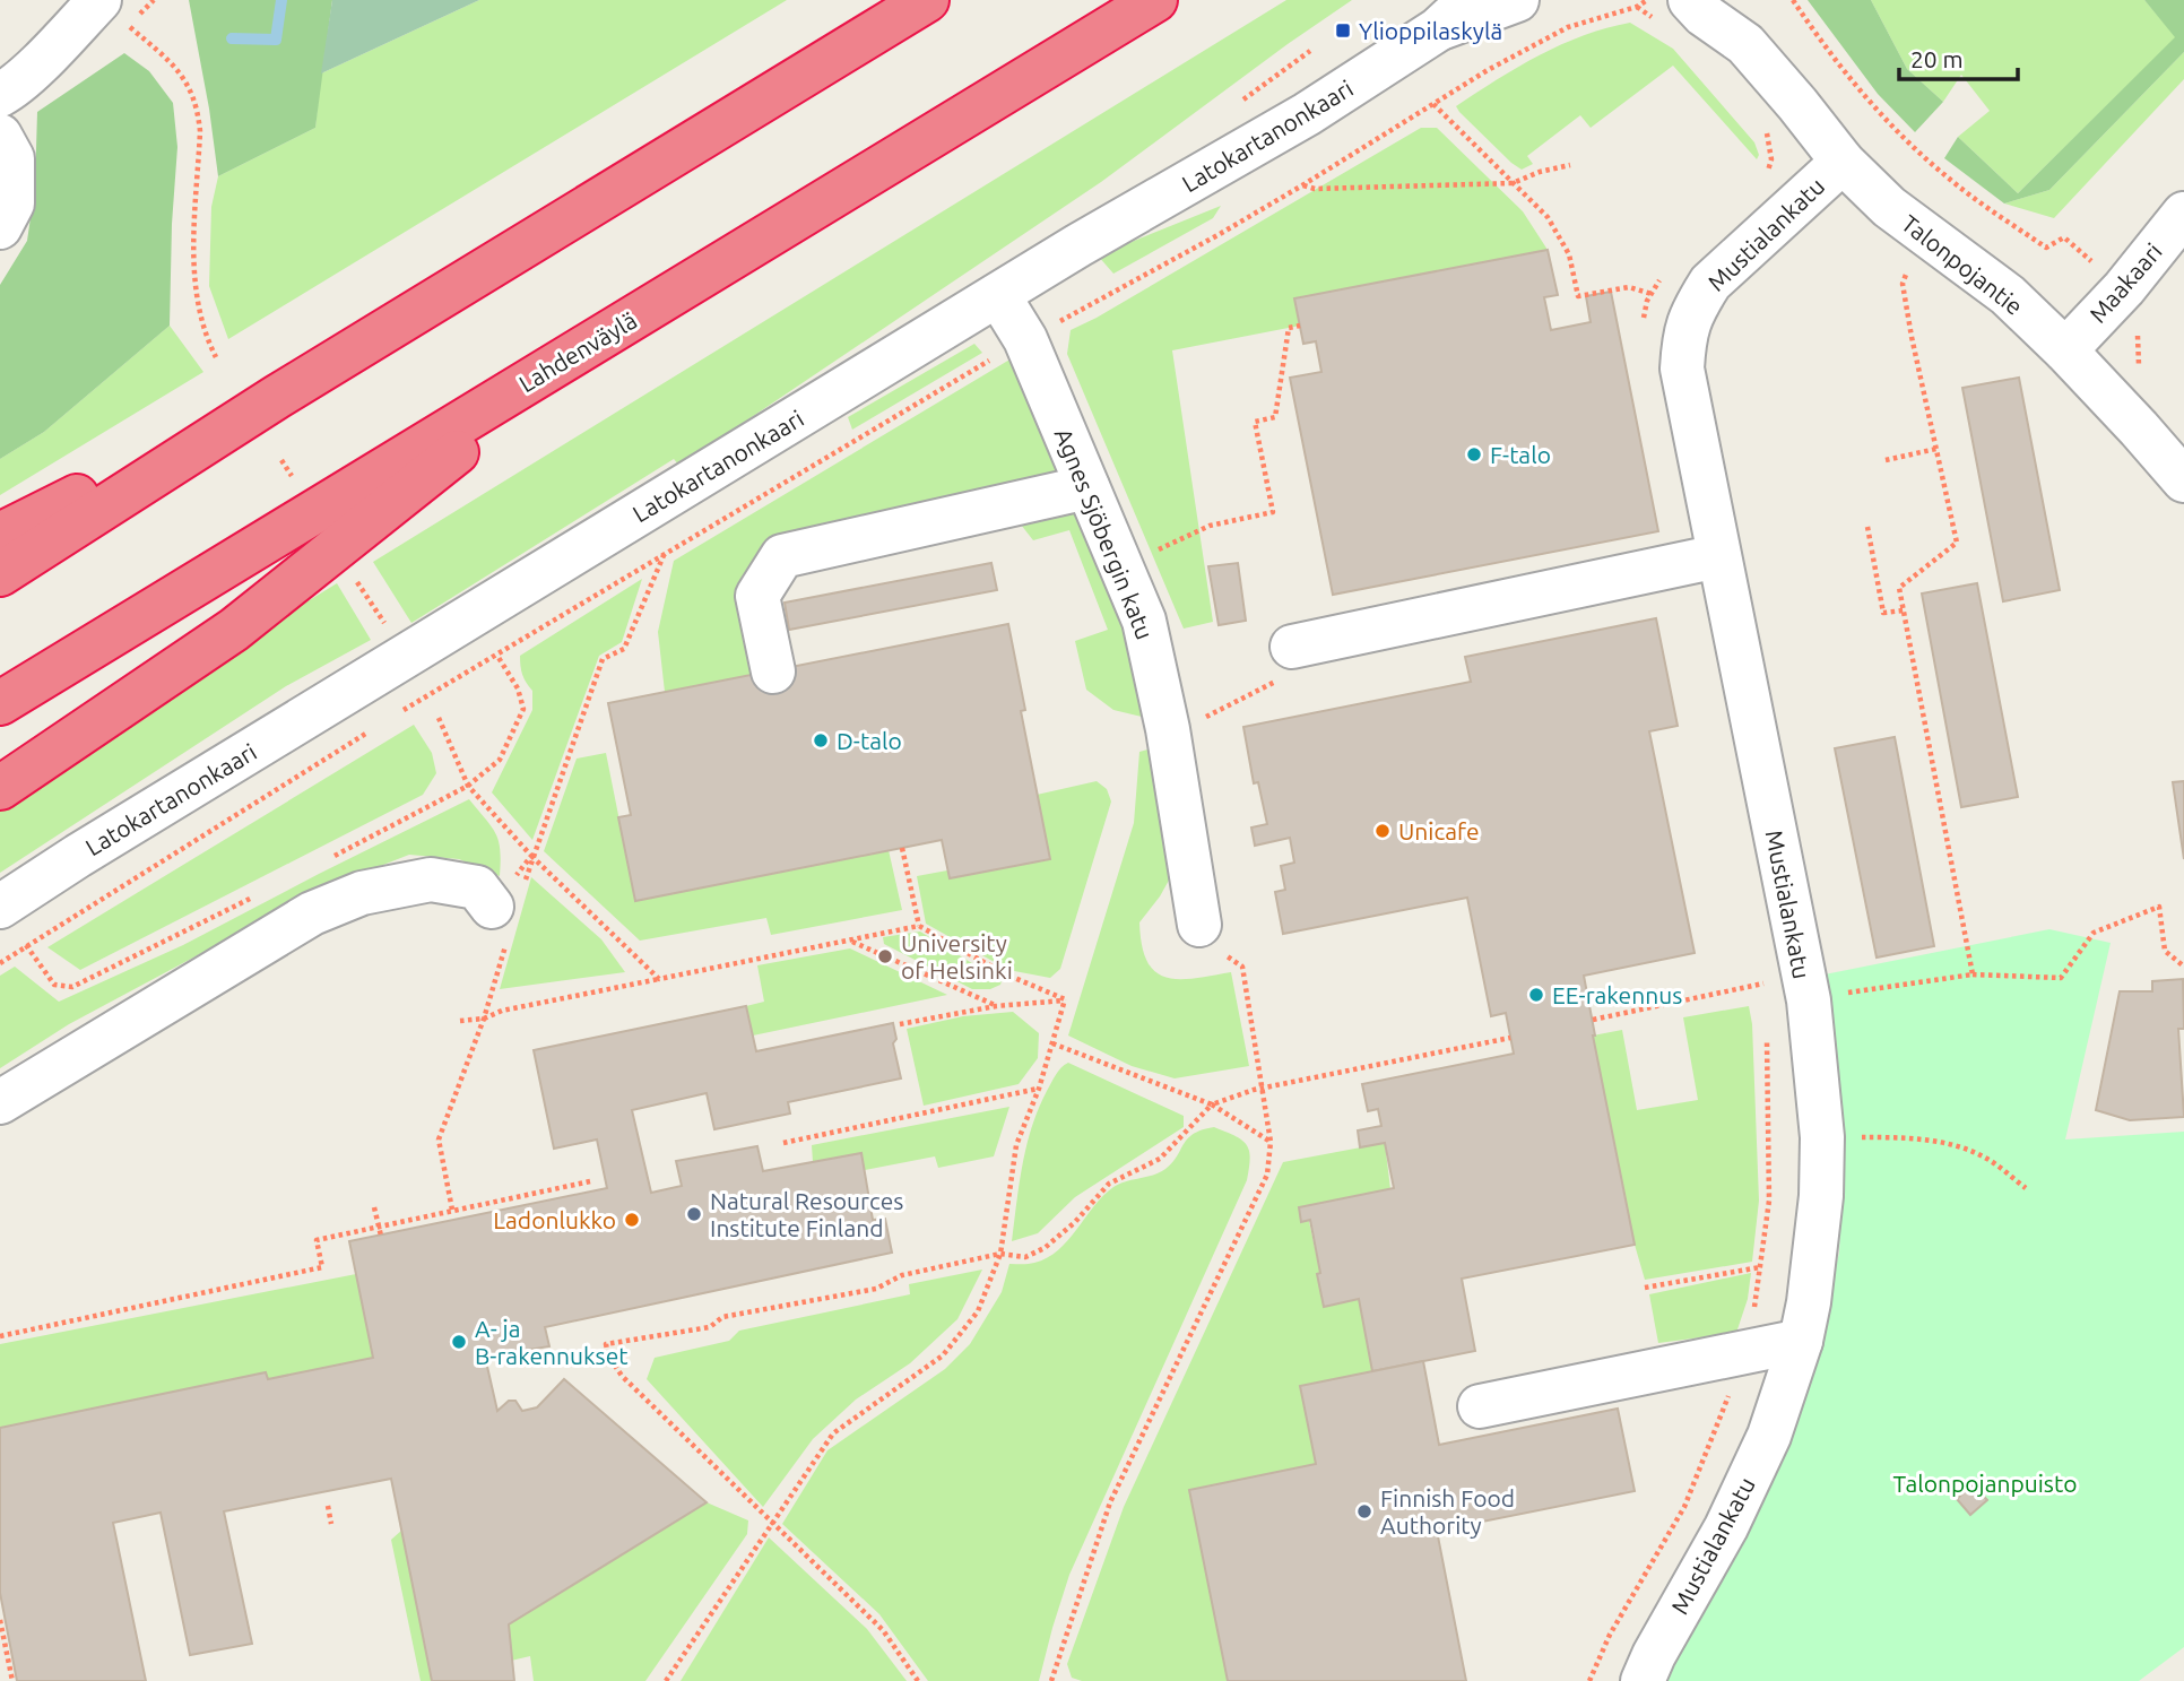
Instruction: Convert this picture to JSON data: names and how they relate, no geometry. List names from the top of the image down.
{
  "streets": {
    "highway": ["Lahdenväylä"],
    "street": [
      "Latokartanonkaari",
      "Mustialankatu",
      "Talonpojantie",
      "Maakaari",
      "Agnes Sjöbergin katu"
    ]
  },
  "crossings": [
    ["Latokartanonkaari", "Agnes Sjöbergin katu"],
    ["Mustialankatu", "Talonpojantie"],
    ["Talonpojantie", "Maakaari"]
  ],
  "parks": ["Talonpojanpuisto"],
  "places": {
    "transit": ["Ylioppilaskylä"],
    "other": [
      "F-talo",
      "D-talo",
      "Unicafe",
      "University of Helsinki",
      "EE-rakennus",
      "Natural Resources Institute Finland",
      "Ladonlukko",
      "A- ja B-rakennukset",
      "Finnish Food Authority"
    ]
  },
  "scale_bar": "20 m"
}
